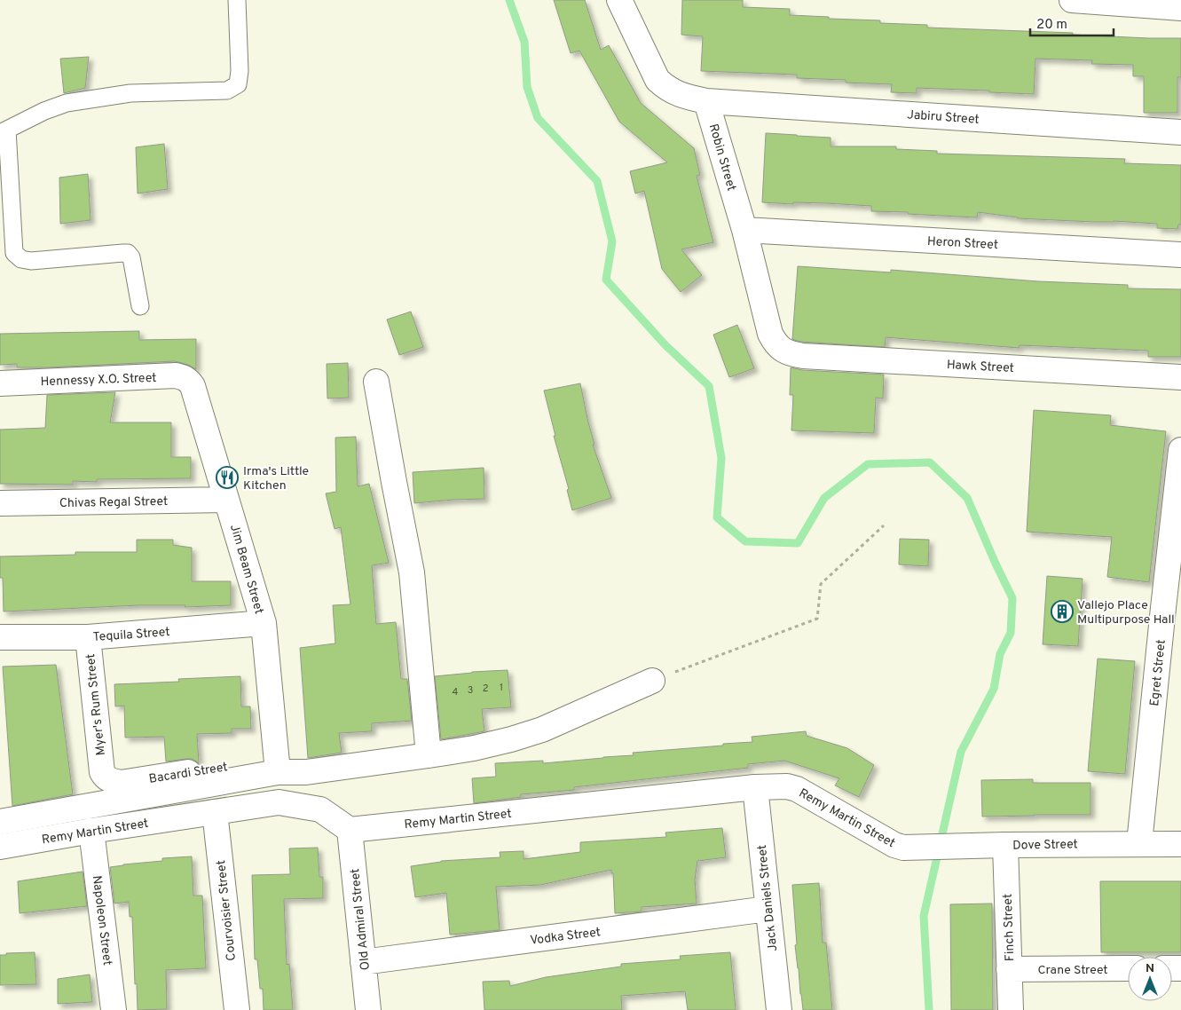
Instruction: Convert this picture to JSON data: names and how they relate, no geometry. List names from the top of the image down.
{
  "streets": {
    "street": [
      "Jabiru Street",
      "Robin Street",
      "Heron Street",
      "Hawk Street",
      "Hennessy X.O. Street",
      "Chivas Regal Street",
      "Jim Beam Street",
      "Tequila Street",
      "Egret Street",
      "Myer's Rum Street",
      "Bacardi Street",
      "Remy Martin Street",
      "Dove Street",
      "Jack Daniels Street",
      "Courvoisier Street",
      "Old Admiral Street",
      "Napoleon Street",
      "Finch Street",
      "Vodka Street",
      "Crane Street"
    ]
  },
  "crossings": [
    ["Jabiru Street", "Robin Street"],
    ["Robin Street", "Heron Street"],
    ["Robin Street", "Hawk Street"],
    ["Hennessy X.O. Street", "Jim Beam Street"],
    ["Chivas Regal Street", "Jim Beam Street"],
    ["Jim Beam Street", "Tequila Street"],
    ["Jim Beam Street", "Bacardi Street"],
    ["Tequila Street", "Myer's Rum Street"],
    ["Egret Street", "Dove Street"],
    ["Myer's Rum Street", "Bacardi Street"],
    ["Remy Martin Street", "Dove Street"],
    ["Remy Martin Street", "Jack Daniels Street"],
    ["Remy Martin Street", "Courvoisier Street"],
    ["Remy Martin Street", "Old Admiral Street"],
    ["Remy Martin Street", "Napoleon Street"],
    ["Dove Street", "Finch Street"],
    ["Jack Daniels Street", "Vodka Street"],
    ["Old Admiral Street", "Vodka Street"],
    ["Finch Street", "Crane Street"]
  ],
  "places": {
    "restaurant": ["Irma's Little Kitchen"],
    "building": ["Vallejo Place Multipurpose Hall"]
  },
  "house_numbers": [
    "1",
    "2",
    "3",
    "4"
  ],
  "scale_bar": "20 m",
  "north": "top"
}
